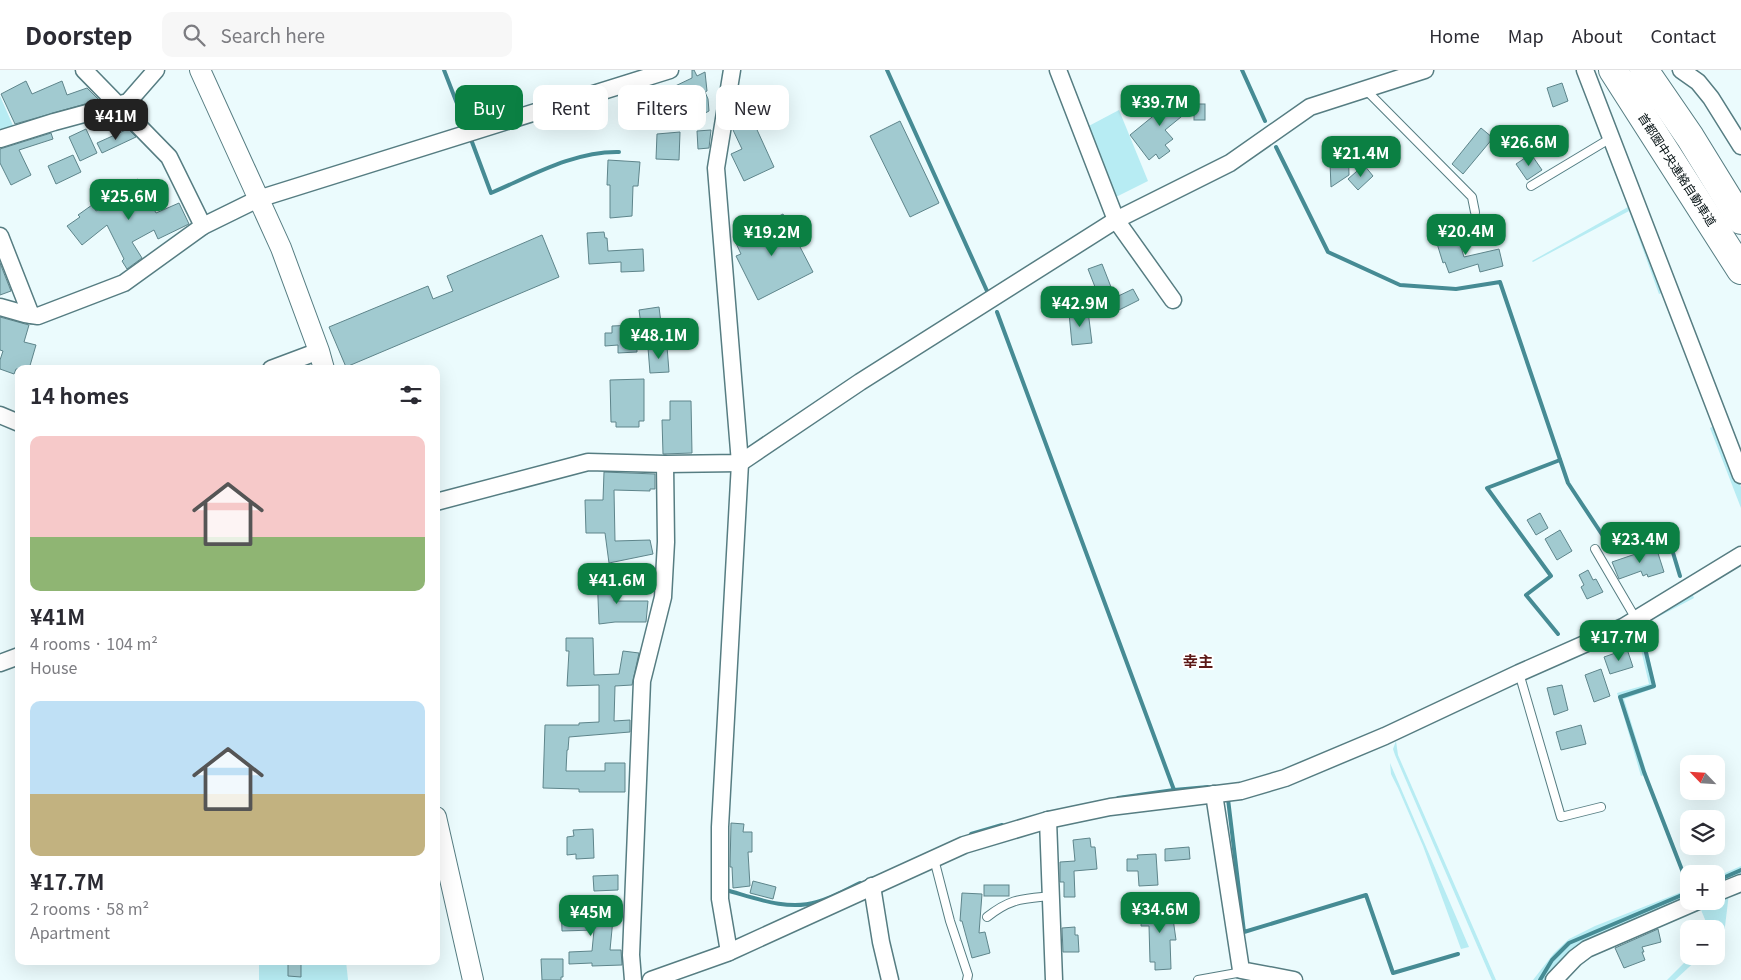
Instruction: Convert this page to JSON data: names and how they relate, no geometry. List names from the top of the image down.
{
  "streets": {
    "highway": ["首都圏中央連絡自動車道"]
  },
  "districts": ["幸主"],
  "north": "top left",
  "page": {
    "header": "Doorstep",
    "search": "Search here",
    "nav": [
      "Home",
      "Map",
      "About",
      "Contact"
    ],
    "price": [
      "¥39.7M",
      "¥41M",
      "¥26.6M",
      "¥21.4M",
      "¥25.6M",
      "¥20.4M",
      "¥19.2M",
      "¥42.9M",
      "¥48.1M",
      "¥23.4M",
      "¥41.6M",
      "¥17.7M",
      "¥34.6M",
      "¥45M"
    ],
    "chip": [
      "Buy",
      "Rent",
      "Filters",
      "New"
    ],
    "heading": "14 homes",
    "list": [
      {
        "name": "¥41M",
        "note": "4 rooms · 104 m² · House"
      },
      {
        "name": "¥17.7M",
        "note": "2 rooms · 58 m² · Apartment"
      }
    ],
    "map_buttons": ["+", "−"]
  }
}
